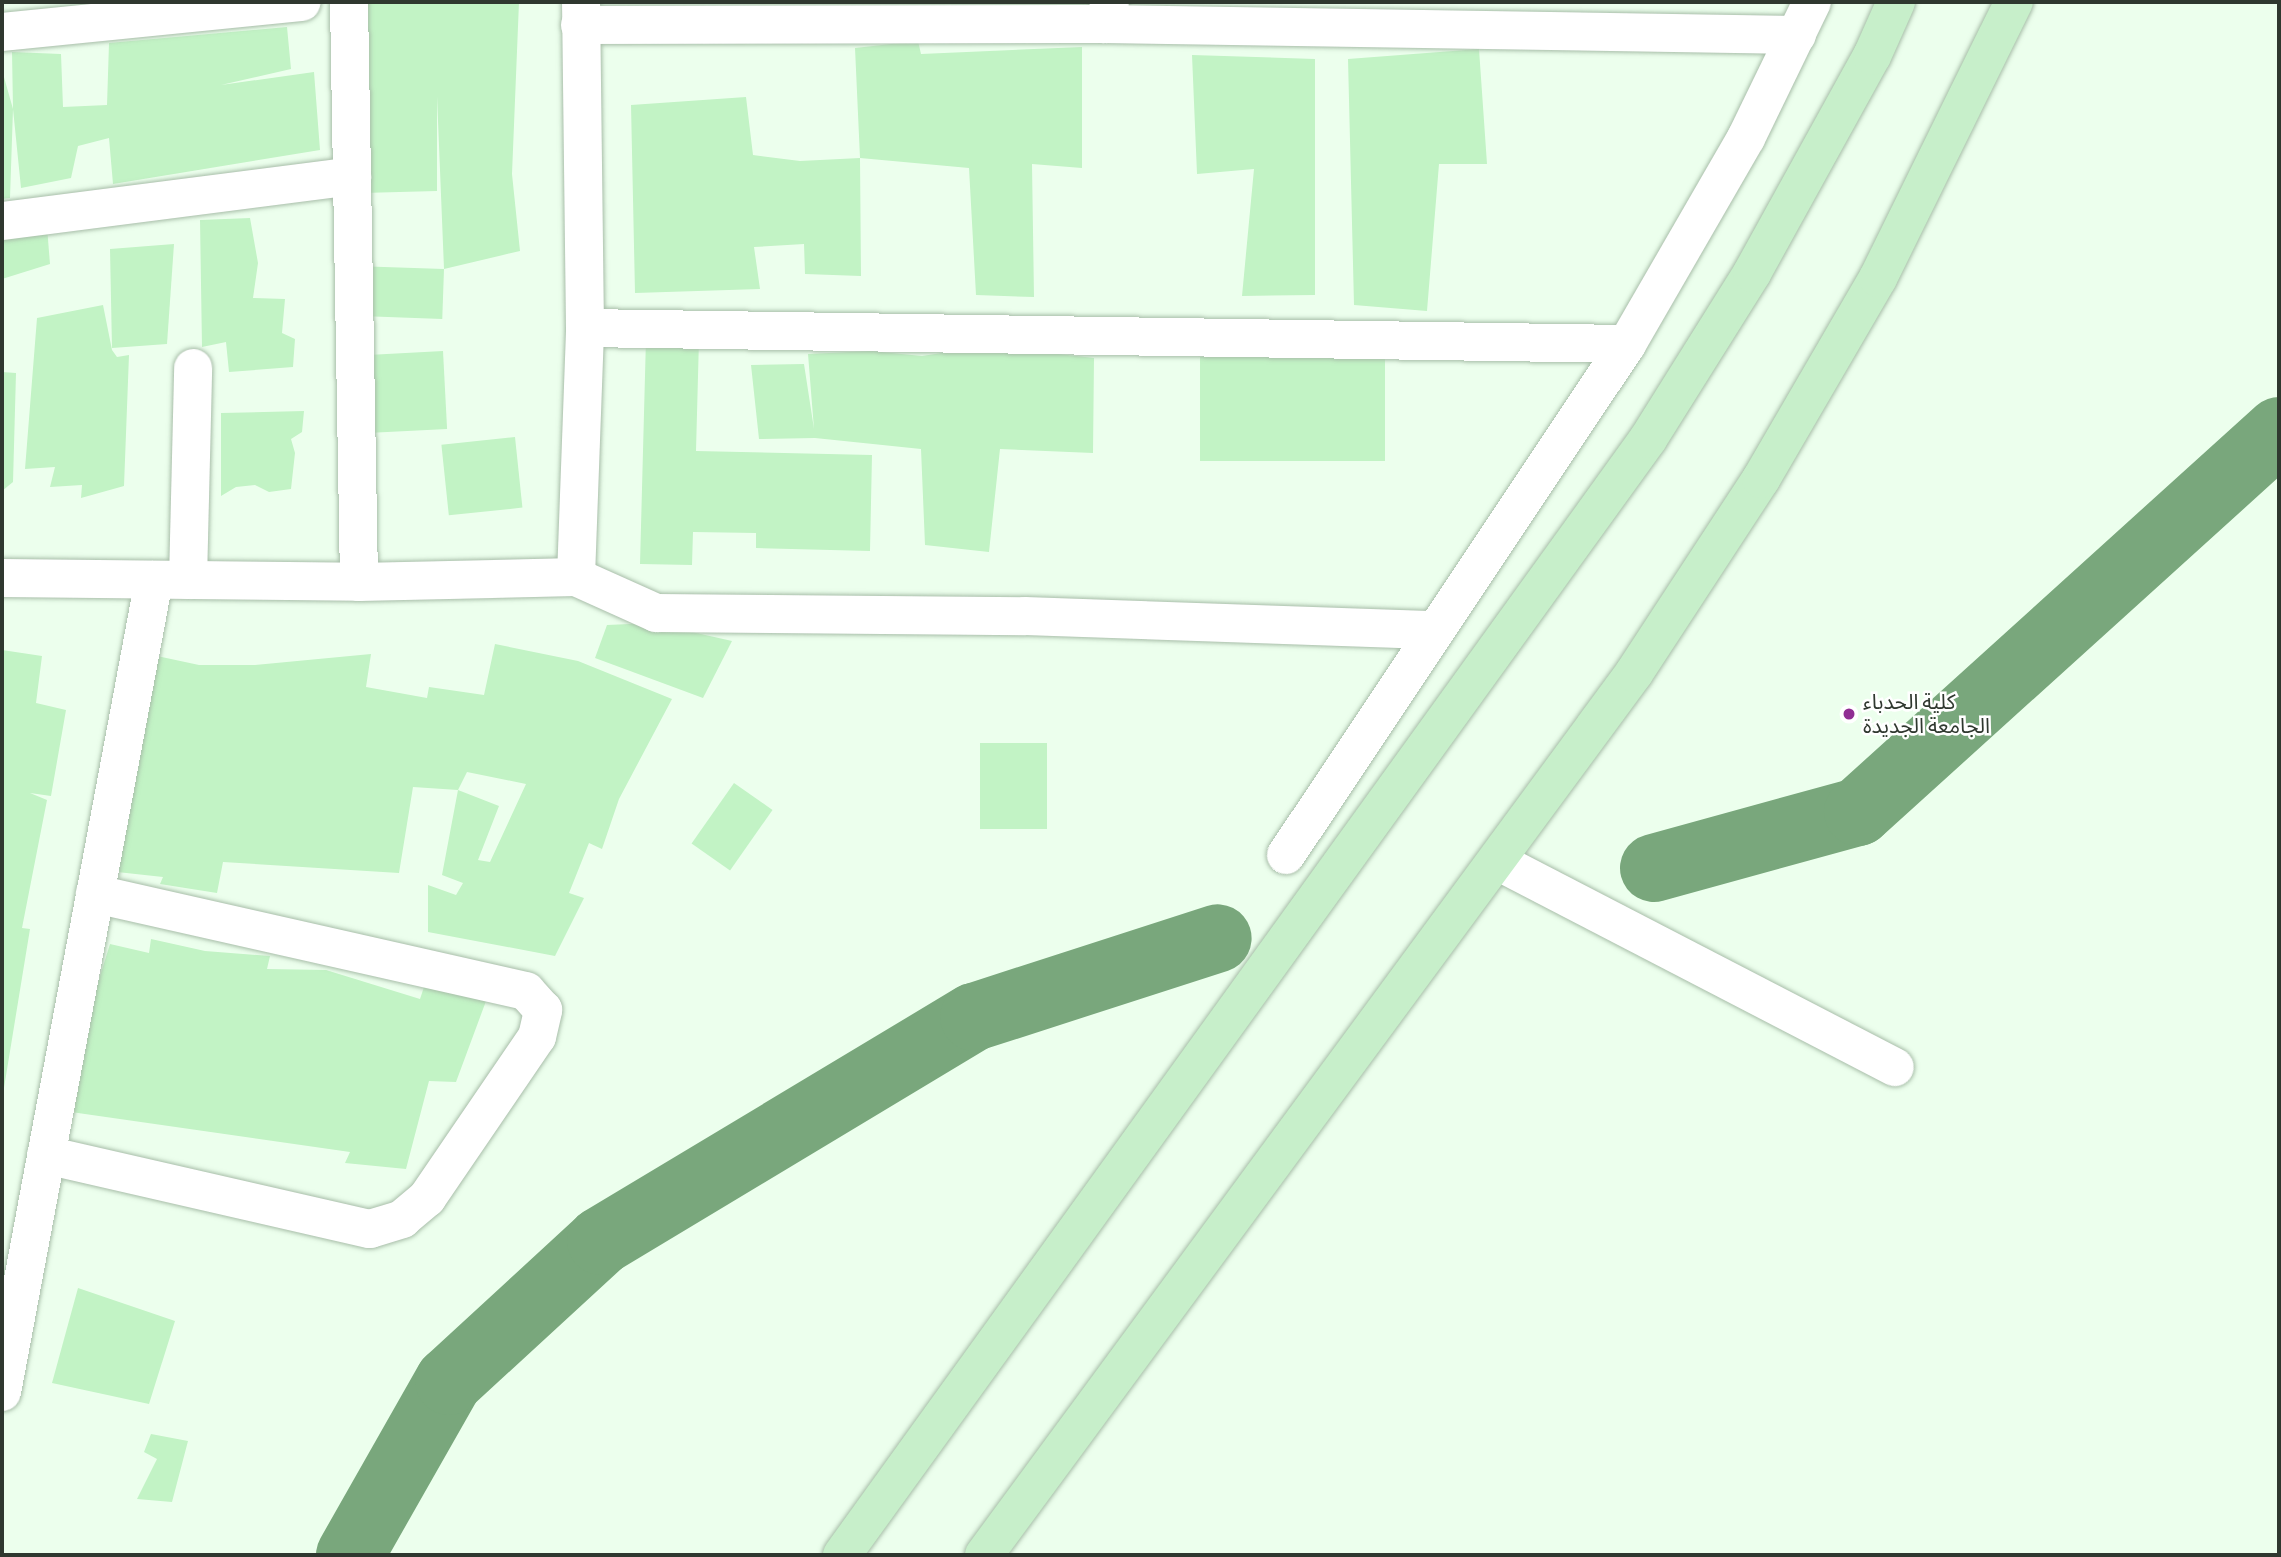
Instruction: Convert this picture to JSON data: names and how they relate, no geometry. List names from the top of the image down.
{
  "places": ["كلية الحدباء الجامعة الجديدة"]
}
